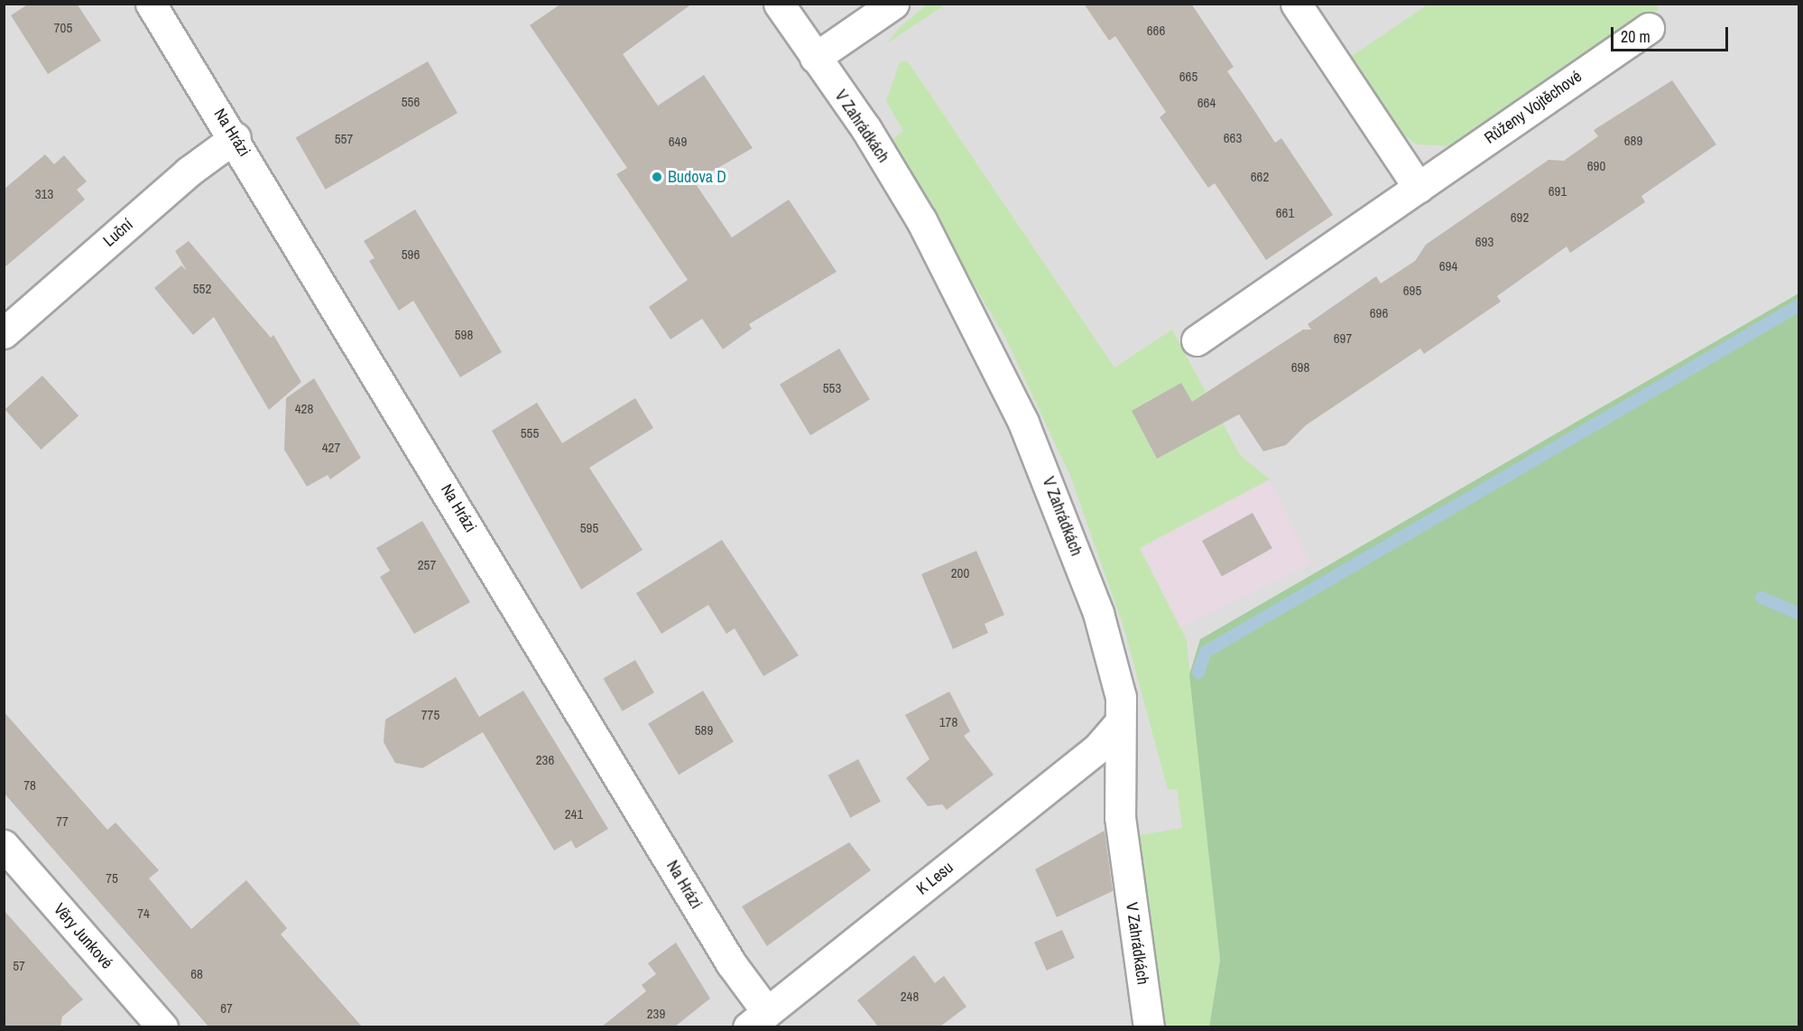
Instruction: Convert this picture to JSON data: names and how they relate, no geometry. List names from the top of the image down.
{
  "streets": {
    "street": [
      "Růženy Vojtěchové",
      "V Zahrádkách",
      "Na Hrázi",
      "Luční",
      "K Lesu",
      "Věry Junkové"
    ]
  },
  "crossings": [
    ["V Zahrádkách", "K Lesu"],
    ["Na Hrázi", "Luční"],
    ["Na Hrázi", "K Lesu"]
  ],
  "places": ["Budova D"],
  "house_numbers": [
    "705",
    "666",
    "665",
    "556",
    "664",
    "663",
    "557",
    "689",
    "649",
    "690",
    "662",
    "691",
    "313",
    "661",
    "692",
    "693",
    "596",
    "694",
    "552",
    "695",
    "696",
    "598",
    "697",
    "698",
    "553",
    "428",
    "555",
    "427",
    "595",
    "257",
    "200",
    "775",
    "178",
    "589",
    "236",
    "78",
    "241",
    "77",
    "75",
    "74",
    "57",
    "68",
    "248",
    "67",
    "239"
  ],
  "scale_bar": "20 m"
}
